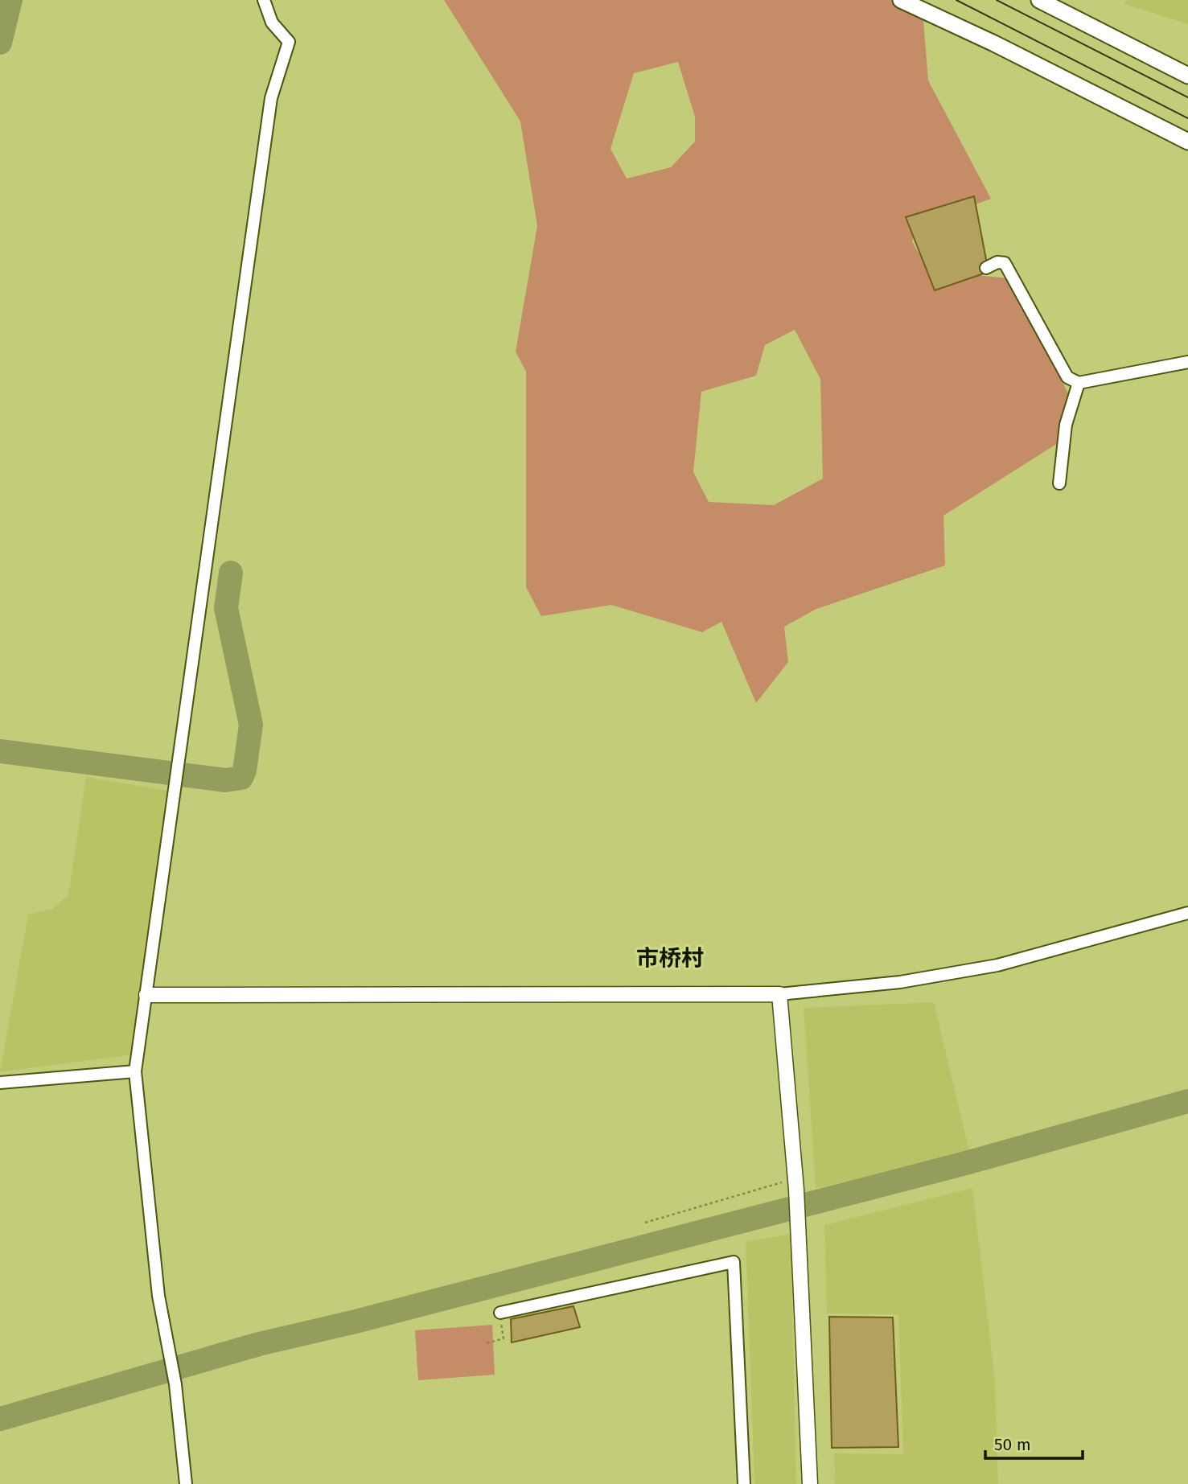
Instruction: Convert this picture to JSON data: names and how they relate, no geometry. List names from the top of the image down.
{
  "districts": ["市桥村"],
  "scale_bar": "50 m"
}
